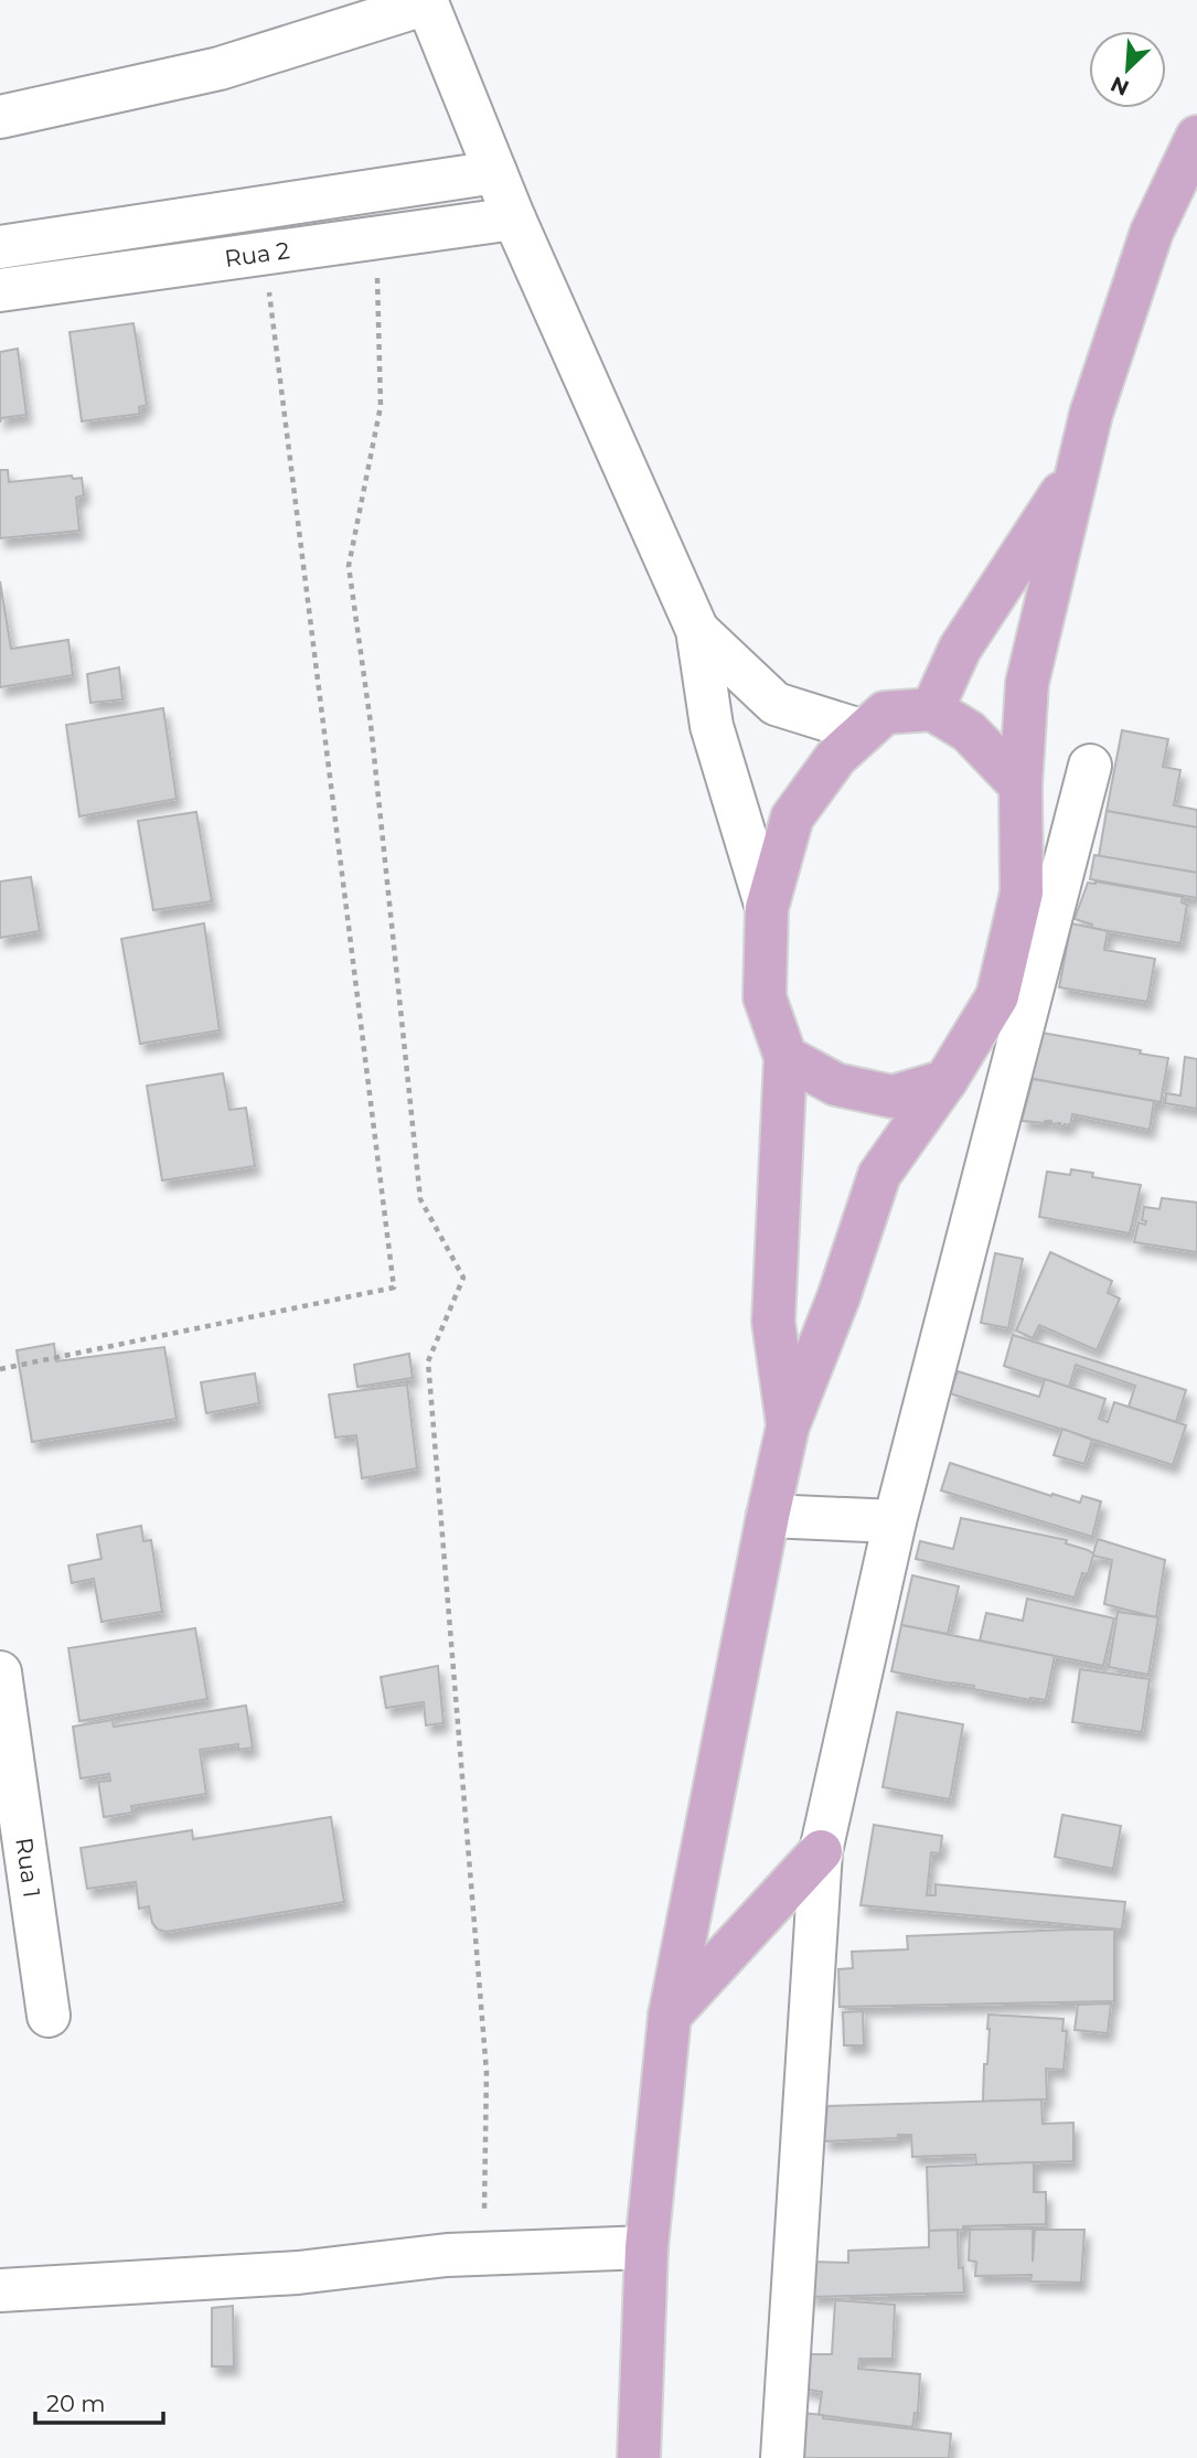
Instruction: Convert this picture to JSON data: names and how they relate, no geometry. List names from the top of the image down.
{
  "streets": {
    "street": ["Rua 2", "Rua 1"]
  },
  "scale_bar": "20 m",
  "north": "bottom left"
}
